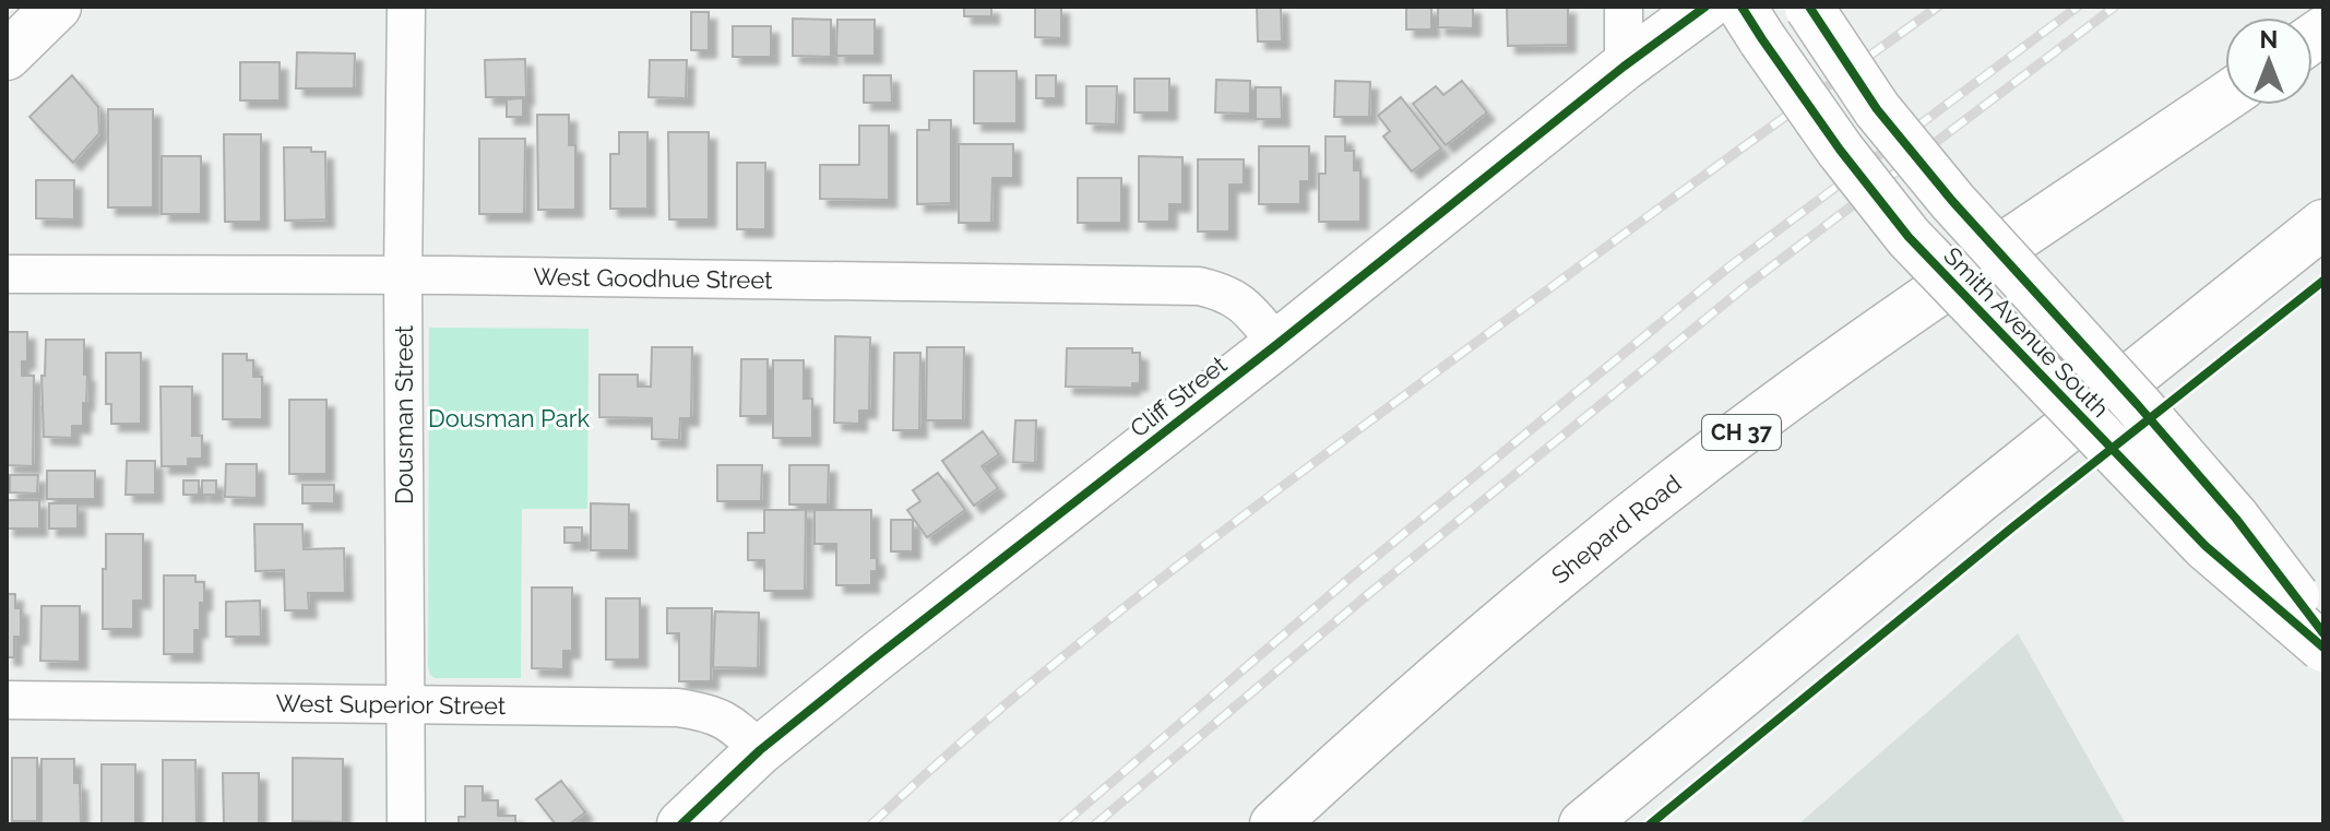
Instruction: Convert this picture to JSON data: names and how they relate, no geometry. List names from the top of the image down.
{
  "streets": {
    "main road": [
      "Smith Avenue South",
      "Cliff Street",
      "CH 37",
      "Shepard Road"
    ],
    "street": ["West Goodhue Street", "Dousman Street", "West Superior Street"]
  },
  "crossings": [
    ["West Goodhue Street", "Cliff Street"],
    ["West Goodhue Street", "Dousman Street"],
    ["Cliff Street", "West Superior Street"],
    ["Dousman Street", "West Superior Street"]
  ],
  "parks": ["Dousman Park"],
  "north": "top"
}
